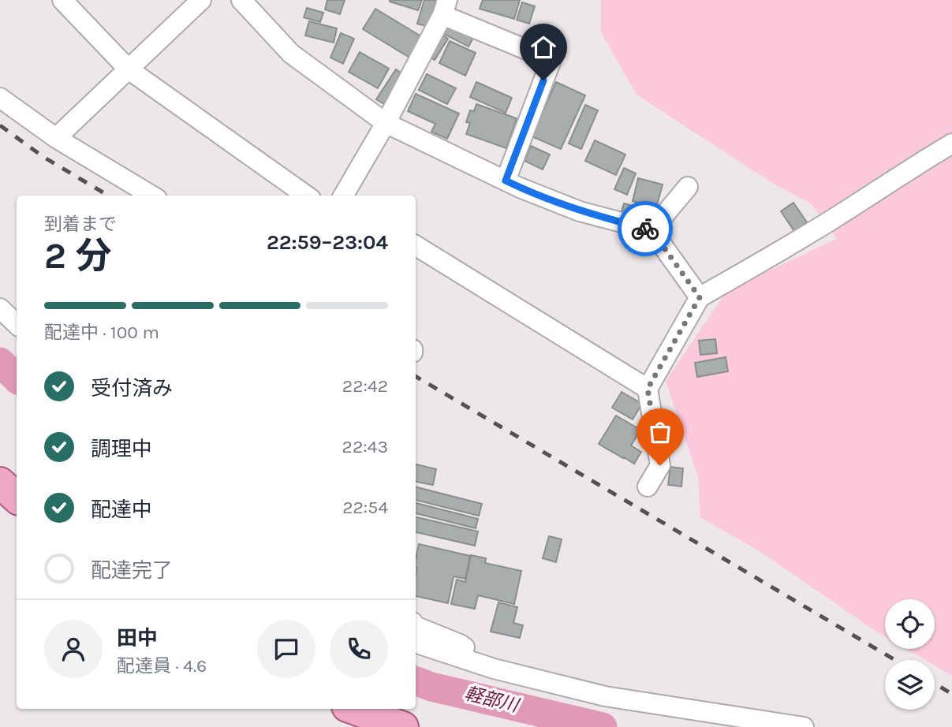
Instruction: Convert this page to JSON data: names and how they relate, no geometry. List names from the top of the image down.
{
  "water": ["軽部川"],
  "page": {
    "heading": ["2 分", "到着まで", "22:59–23:04"],
    "panel": ["田中", "配達員 · 4.6"],
    "bar": "配達中 · 100 m",
    "list": [
      ["受付済み", "22:42"],
      ["調理中", "22:43"],
      ["配達中", "22:54"],
      "配達完了"
    ]
  }
}
